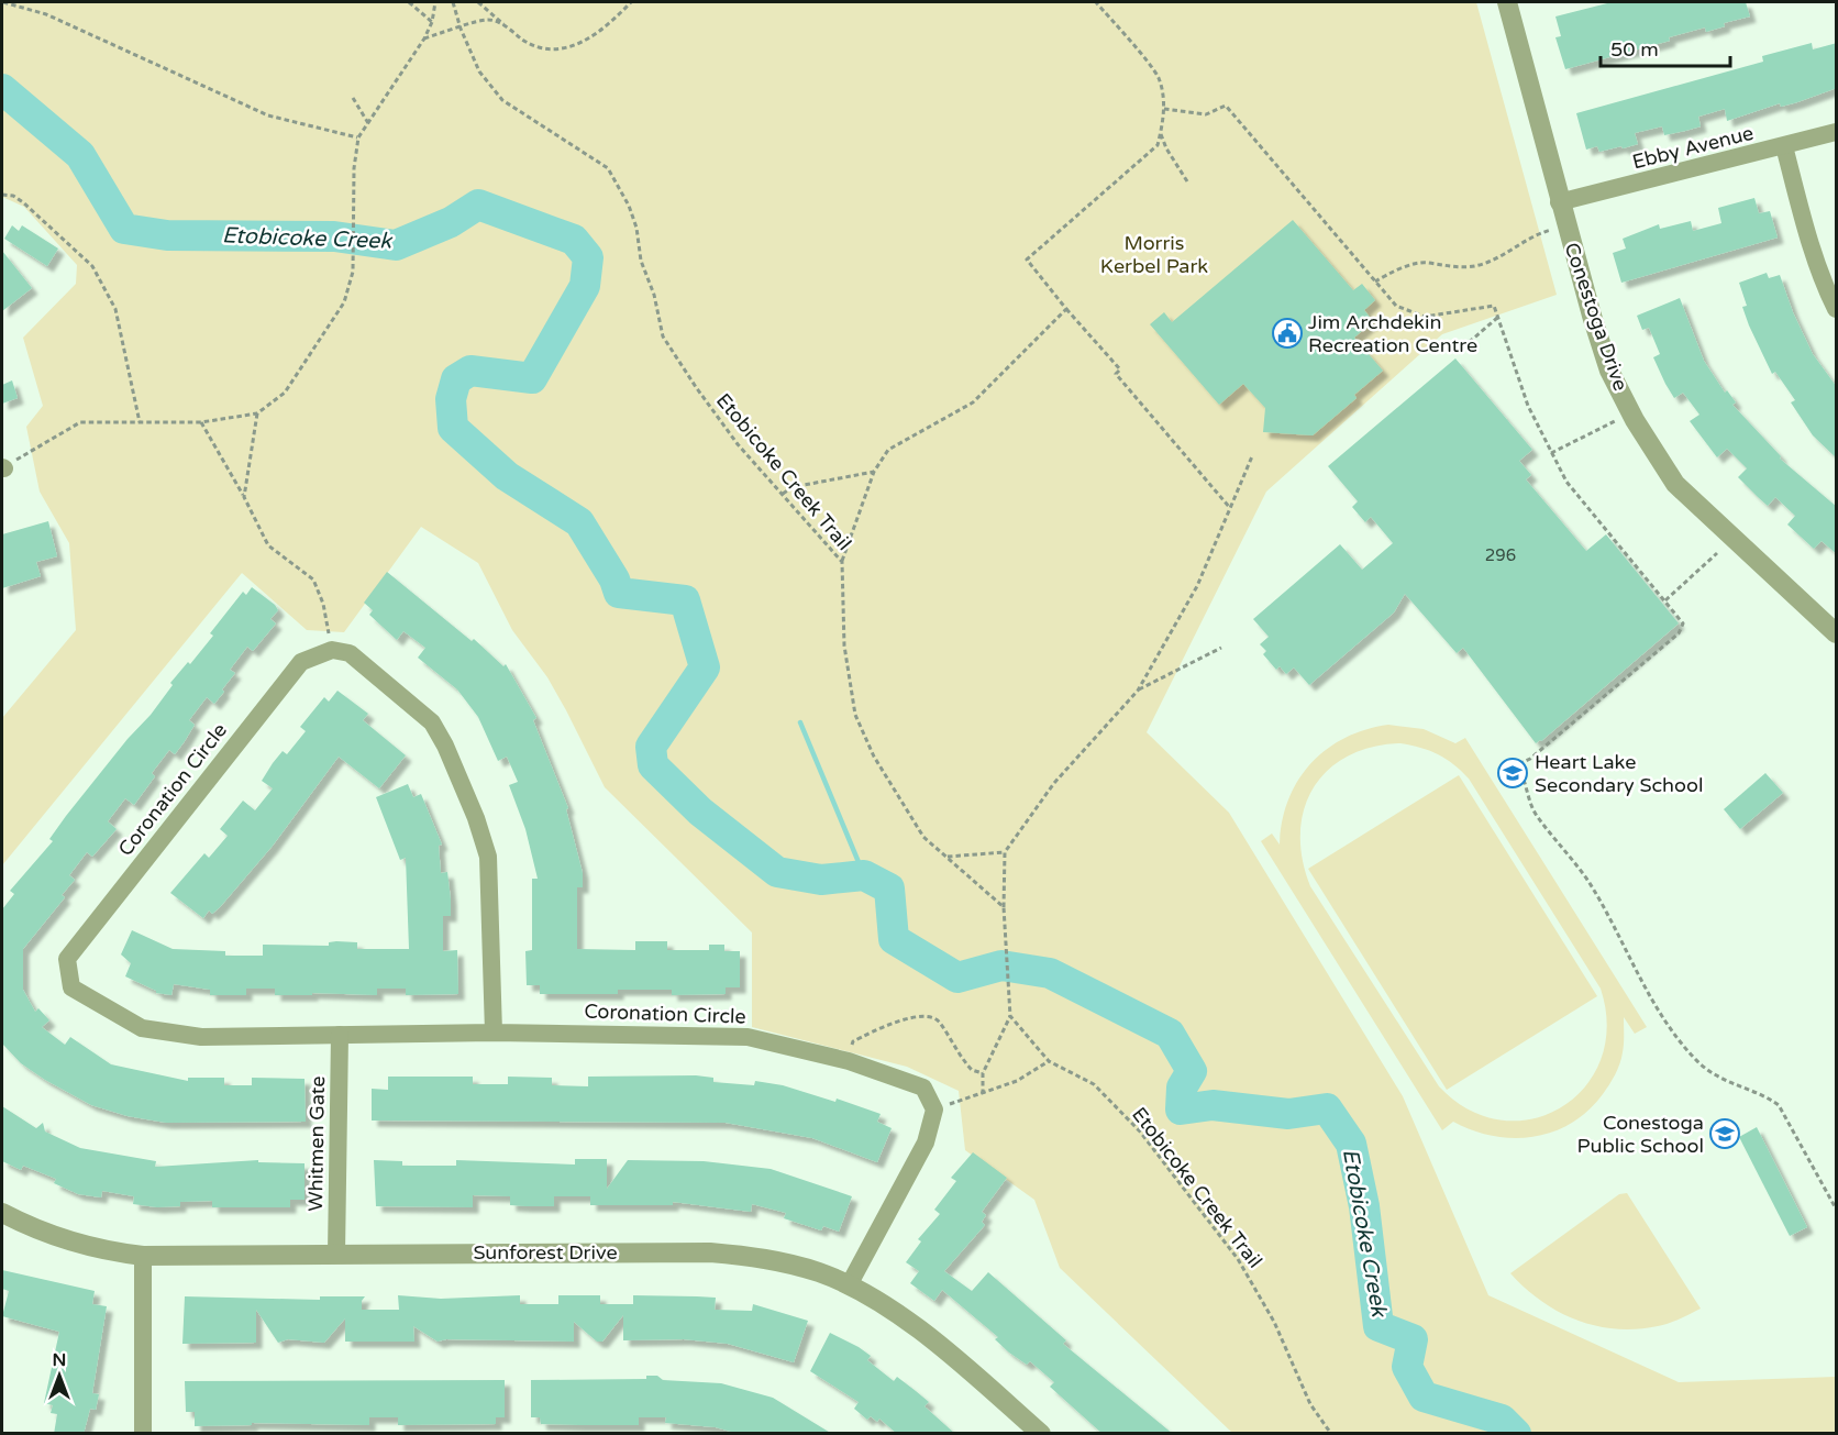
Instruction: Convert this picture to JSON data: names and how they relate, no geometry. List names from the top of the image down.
{
  "streets": {
    "street": [
      "Ebby Avenue",
      "Conestoga Drive",
      "Coronation Circle",
      "Whitmen Gate",
      "Sunforest Drive"
    ],
    "path": ["Etobicoke Creek Trail"]
  },
  "crossings": [
    ["Ebby Avenue", "Conestoga Drive"],
    ["Coronation Circle", "Whitmen Gate"],
    ["Whitmen Gate", "Sunforest Drive"]
  ],
  "water": ["Etobicoke Creek"],
  "parks": ["Morris Kerbel Park"],
  "places": {
    "public building": ["Jim Archdekin Recreation Centre"],
    "school or university": ["Heart Lake Secondary School", "Conestoga Public School"]
  },
  "house_numbers": ["296"],
  "scale_bar": "50 m",
  "north": "top"
}
